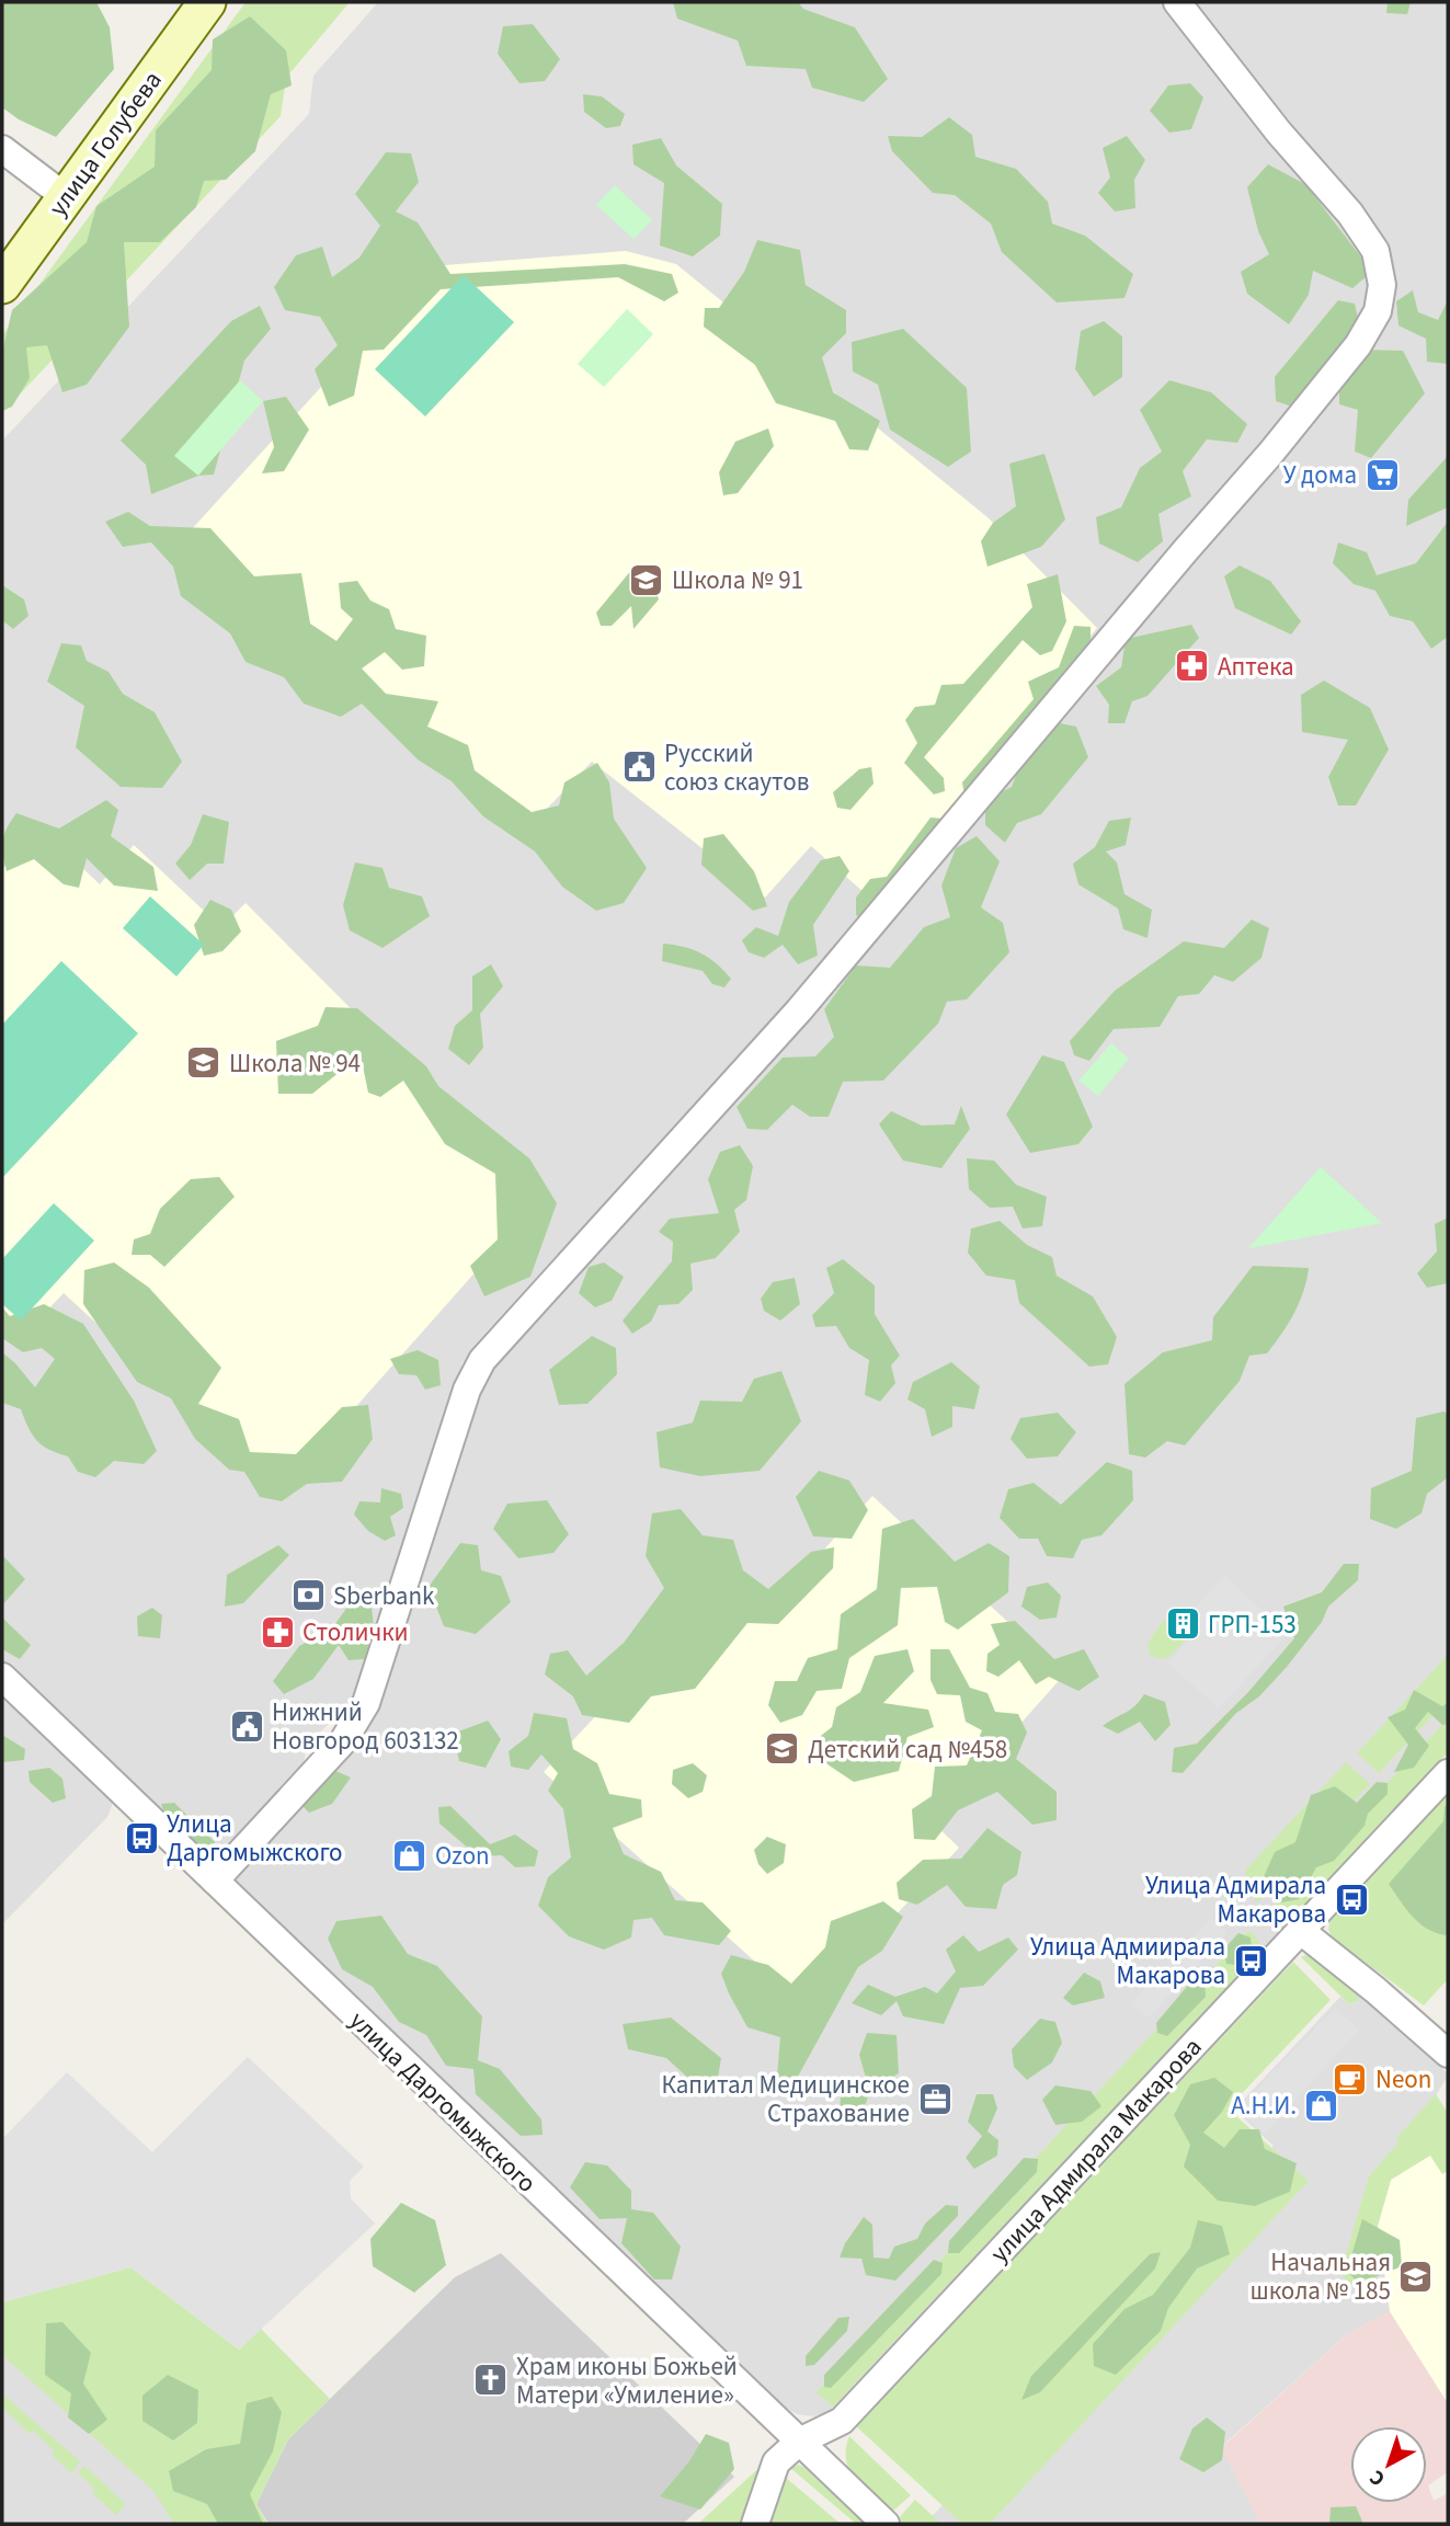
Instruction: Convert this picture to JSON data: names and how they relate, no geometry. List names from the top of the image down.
{
  "streets": {
    "street": ["улица Голубева", "улица Даргомыжского", "улица Адмирала Макарова"]
  },
  "crossings": [
    ["улица Даргомыжского", "улица Адмирала Макарова"]
  ],
  "places": {
    "supermarket": ["У дома"],
    "school or university": [
      "Школа № 91",
      "Школа № 94",
      "Детский сад №458",
      "Начальная школа № 185"
    ],
    "pharmacy": ["Аптека", "Столички"],
    "public building": ["Русский союз скаутов", "Нижний Новгород 603132"],
    "bank": ["Sberbank"],
    "building": ["ГРП-153"],
    "bus stop": ["Улица Даргомыжского", "Улица Адмирала Макарова", "Улица Адмиирала Макарова"],
    "shop": ["Ozon", "А.Н.И."],
    "cafe": ["Neon"],
    "office": ["Капитал Медицинское Страхование"],
    "church": ["Храм иконы Божьей Матери «Умиление»"]
  },
  "north": "bottom left"
}
